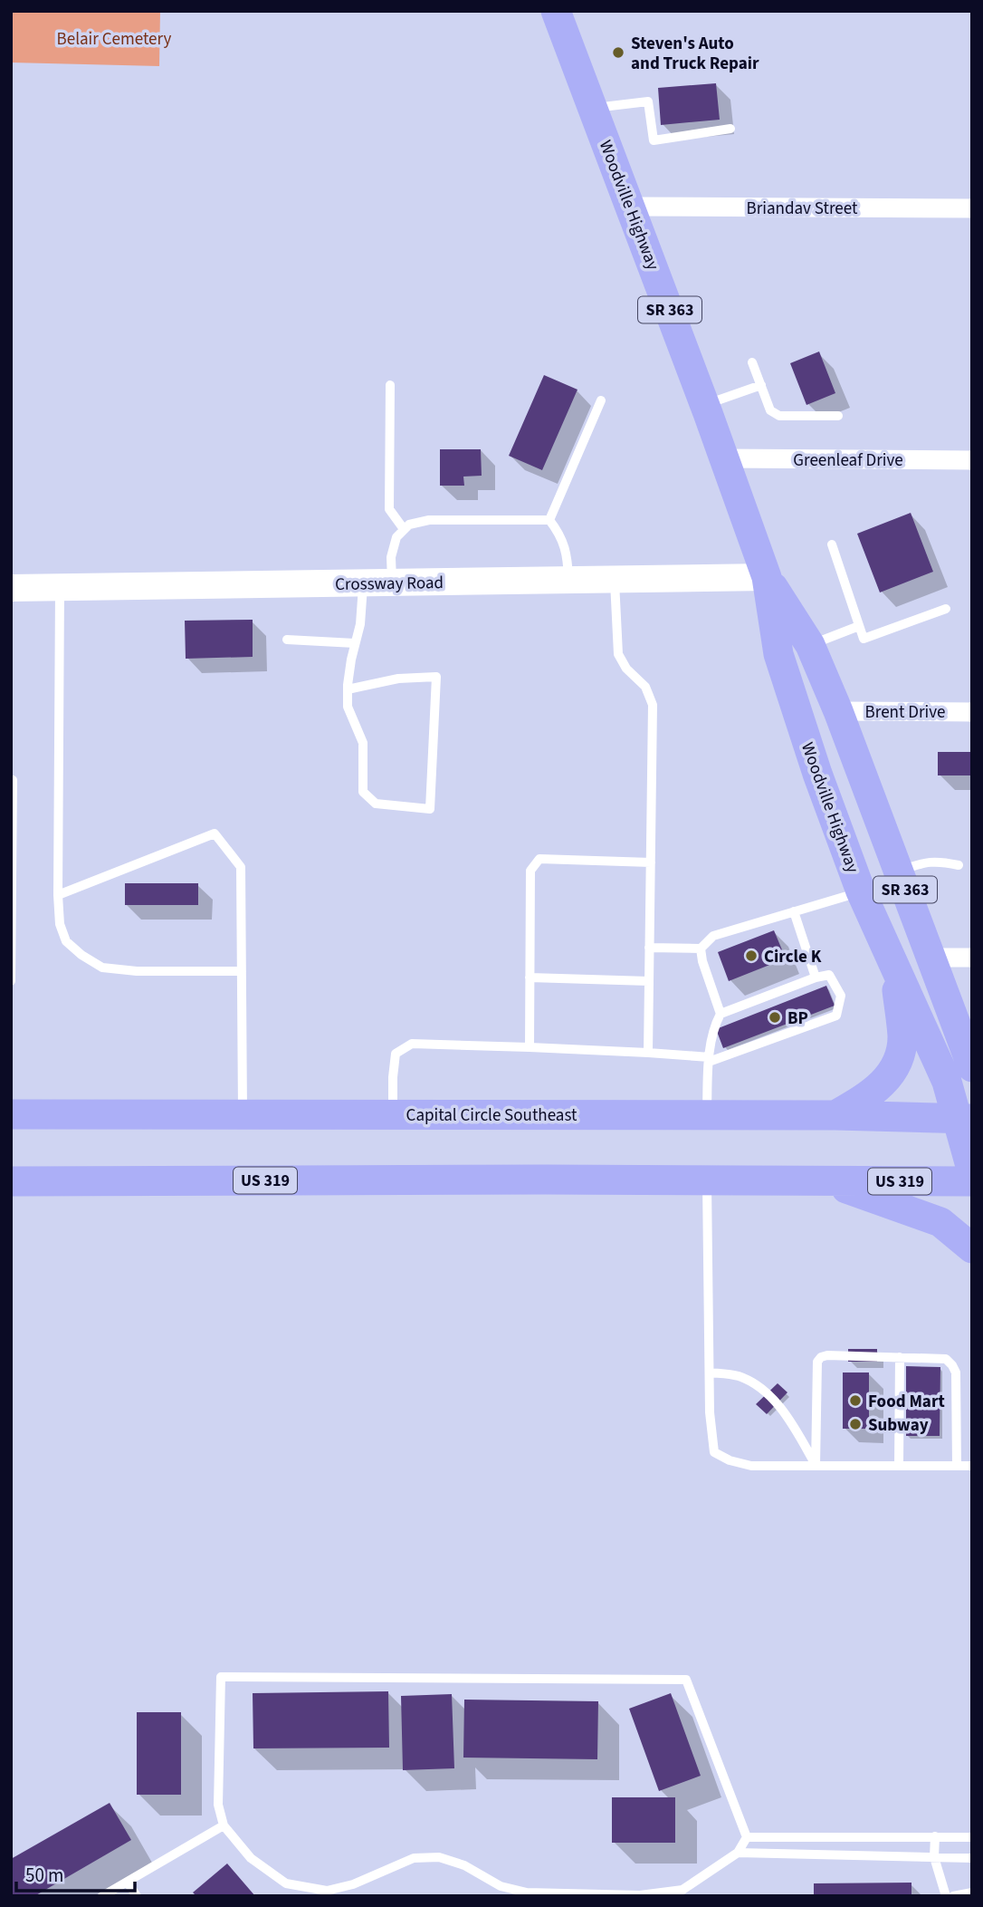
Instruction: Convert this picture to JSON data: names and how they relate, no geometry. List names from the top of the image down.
{
  "streets": {
    "main road": [
      "Woodville Highway",
      "SR 363",
      "Capital Circle Southeast",
      "US 319"
    ],
    "street": [
      "Briandav Street",
      "Greenleaf Drive",
      "Crossway Road",
      "Brent Drive"
    ]
  },
  "crossings": [
    ["Woodville Highway", "Briandav Street"],
    ["Woodville Highway", "Greenleaf Drive"],
    ["Woodville Highway", "Crossway Road"],
    ["Woodville Highway", "Brent Drive"],
    ["Woodville Highway", "Capital Circle Southeast"]
  ],
  "parks": ["Belair Cemetery"],
  "places": [
    "Steven's Auto and Truck Repair",
    "Circle K",
    "BP",
    "Food Mart",
    "Subway"
  ],
  "scale_bar": "50 m"
}
